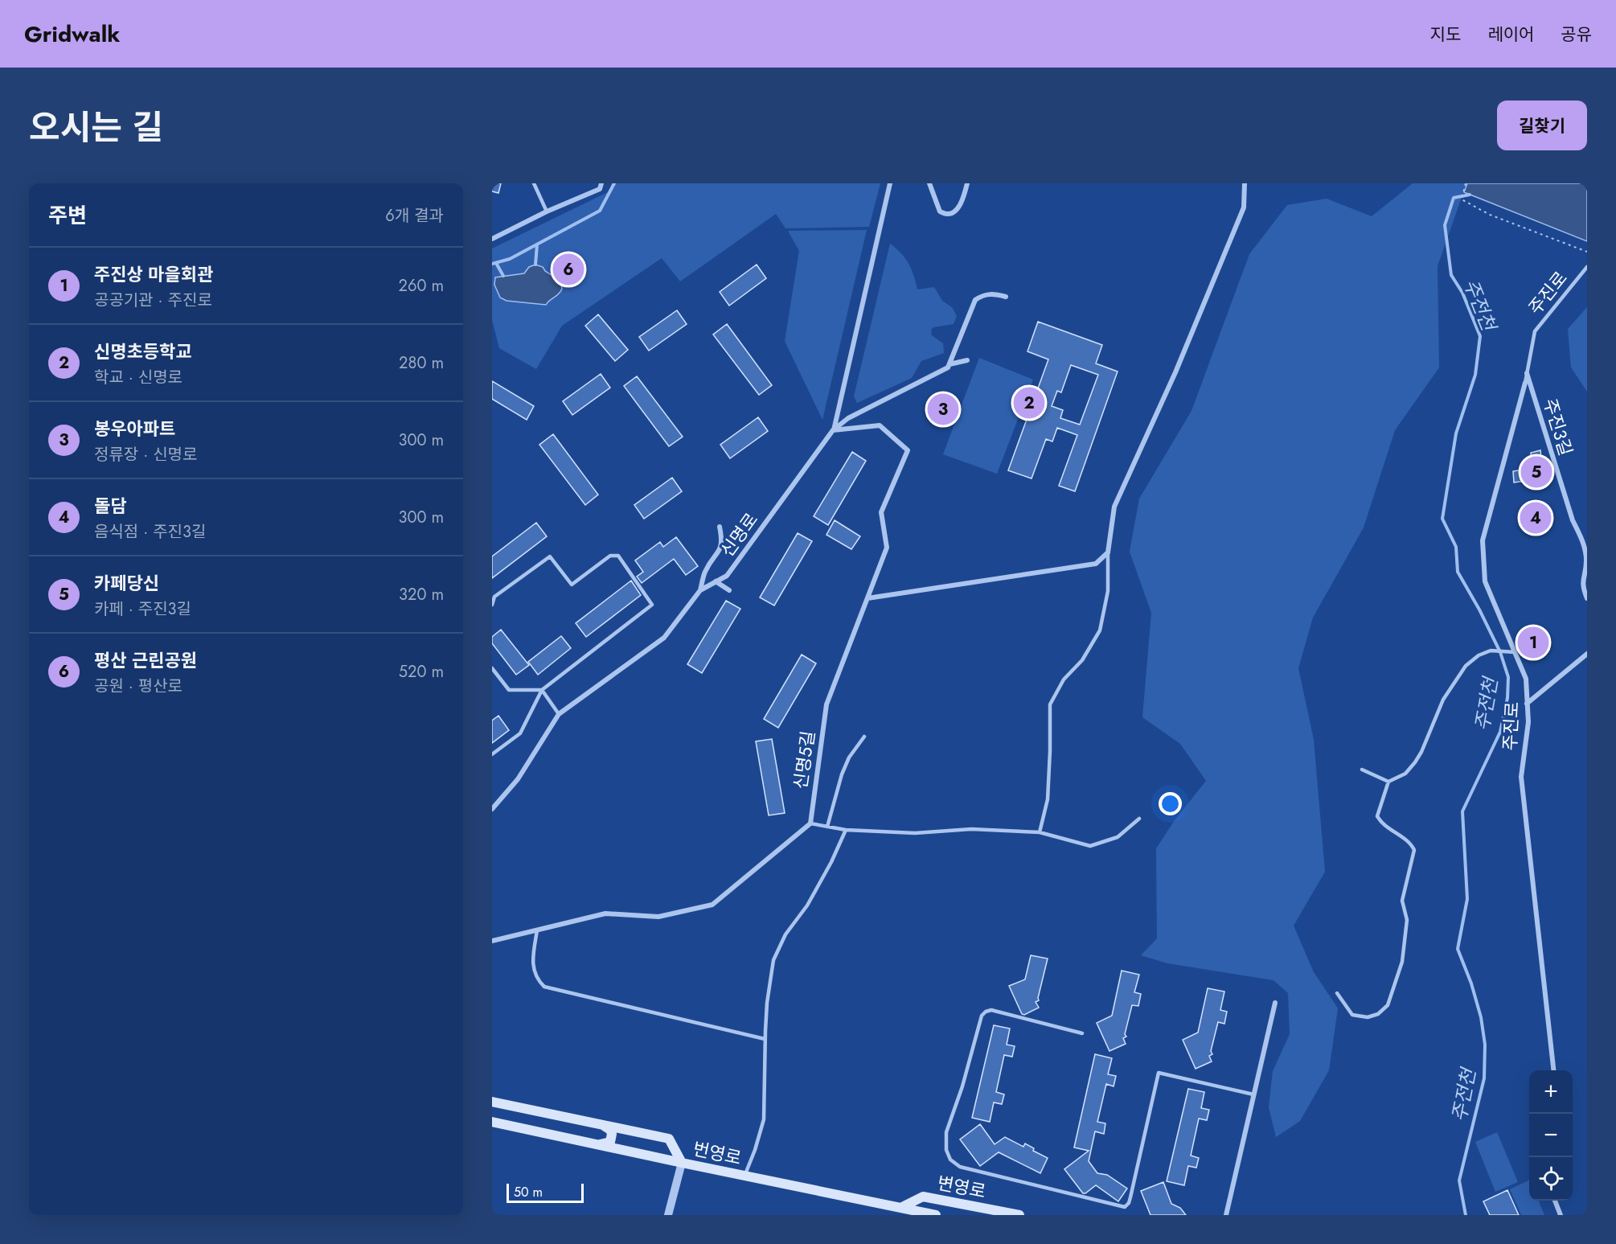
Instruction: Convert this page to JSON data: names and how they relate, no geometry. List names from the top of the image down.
{
  "streets": {
    "main road": ["번영로", "변영로"],
    "street": [
      "주진로",
      "주진3길",
      "신명로",
      "신명5길"
    ]
  },
  "crossings": [
    ["주진로", "주진3길"],
    ["신명로", "신명5길"],
    ["번영로", "변영로"]
  ],
  "water": ["주전천"],
  "scale_bar": "50 m",
  "page": {
    "header": "Gridwalk",
    "nav": ["지도", "레이어", "공유"],
    "title": "오시는 길",
    "buttons": "길찾기",
    "heading": ["주변", "6개 결과"],
    "list": [
      {
        "mark": "1",
        "name": "주진상 마을회관",
        "note": "공공기관 · 주진로",
        "value": "260 m"
      },
      {
        "mark": "2",
        "name": "신명초등학교",
        "note": "학교 · 신명로",
        "value": "280 m"
      },
      {
        "mark": "3",
        "name": "봉우아파트",
        "note": "정류장 · 신명로",
        "value": "300 m"
      },
      {
        "mark": "4",
        "name": "돌담",
        "note": "음식점 · 주진3길",
        "value": "300 m"
      },
      {
        "mark": "5",
        "name": "카페당신",
        "note": "카페 · 주진3길",
        "value": "320 m"
      },
      {
        "mark": "6",
        "name": "평산 근린공원",
        "note": "공원 · 평산로",
        "value": "520 m"
      }
    ],
    "pins": [
      "6",
      "2",
      "3",
      "5",
      "4",
      "1"
    ],
    "map_buttons": ["+", "−"],
    "scale": "50 m"
  }
}
